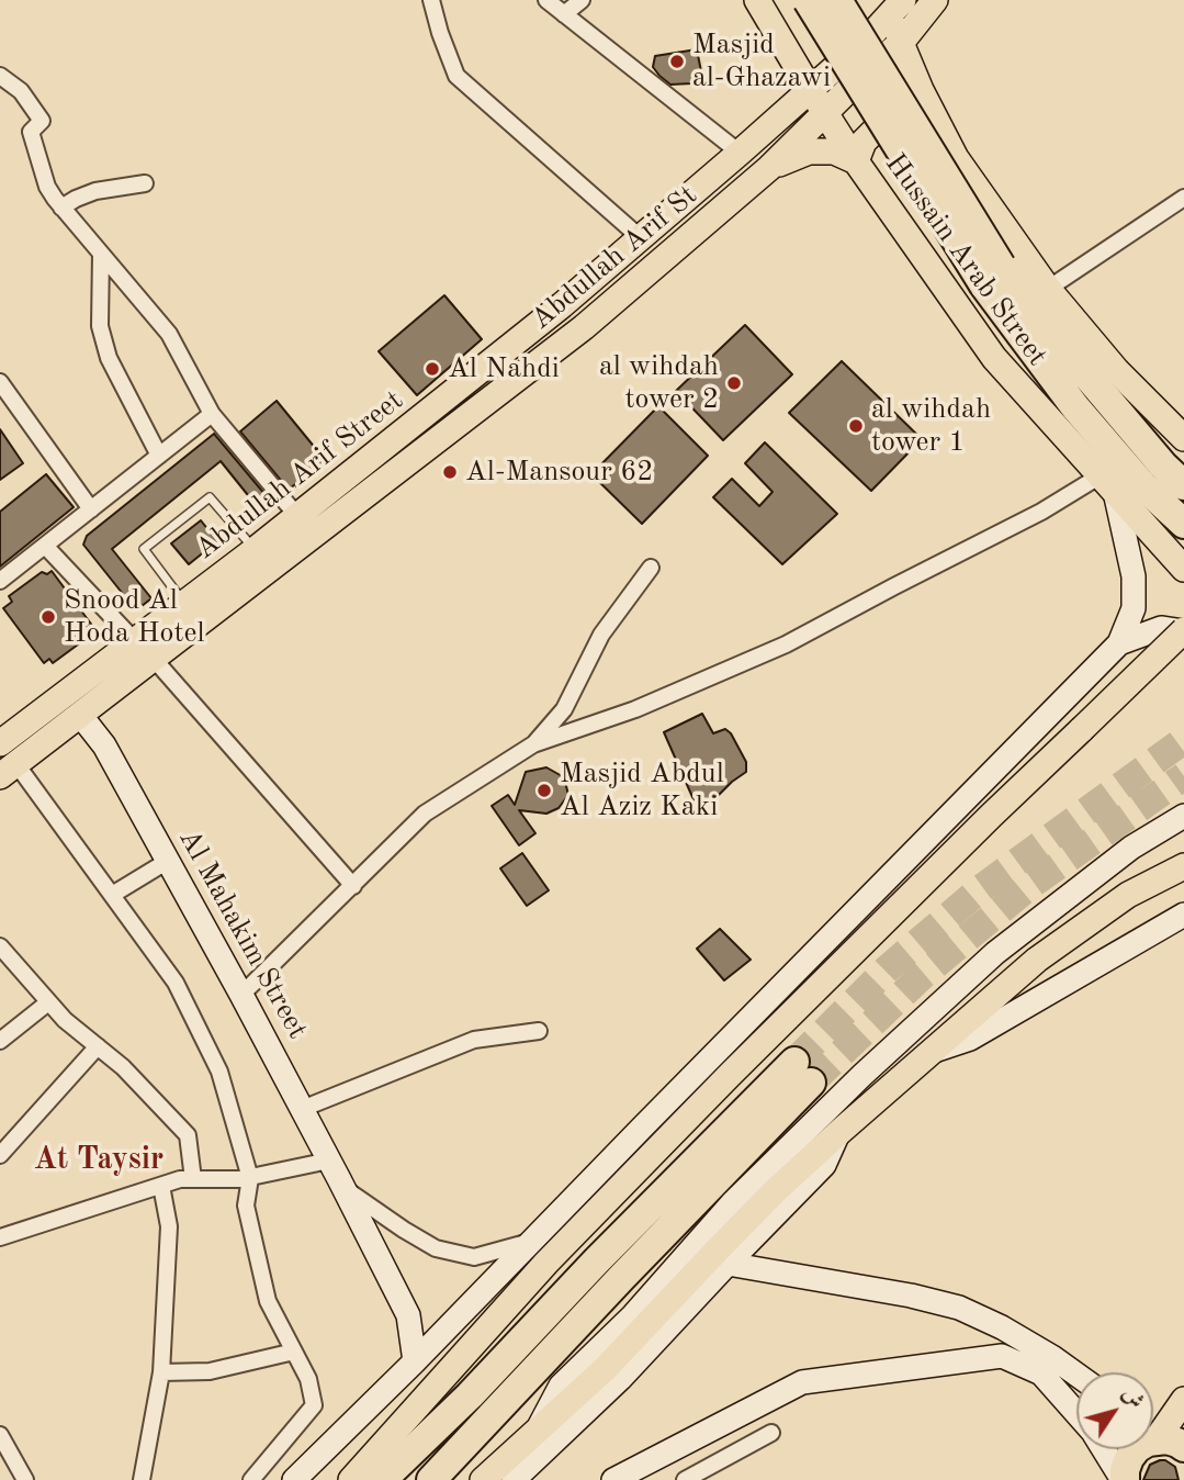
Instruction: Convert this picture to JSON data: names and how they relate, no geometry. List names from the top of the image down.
{
  "streets": {
    "main road": ["Abdullah Arif St", "Hussain Arab Street", "Abdullah Arif Street"],
    "street": ["Al Mahakim Street"]
  },
  "crossings": [
    ["Abdullah Arif St", "Hussain Arab Street"],
    ["Abdullah Arif St", "Al Mahakim Street"],
    ["Hussain Arab Street", "Abdullah Arif Street"]
  ],
  "districts": ["At Taysir"],
  "places": [
    "Masjid al-Ghazawi",
    "Al Nahdi",
    "al wihdah tower 2",
    "al wihdah tower 1",
    "Al-Mansour 62",
    "Snood Al Hoda Hotel",
    "Masjid Abdul Al Aziz Kaki"
  ],
  "north": "top right"
}
